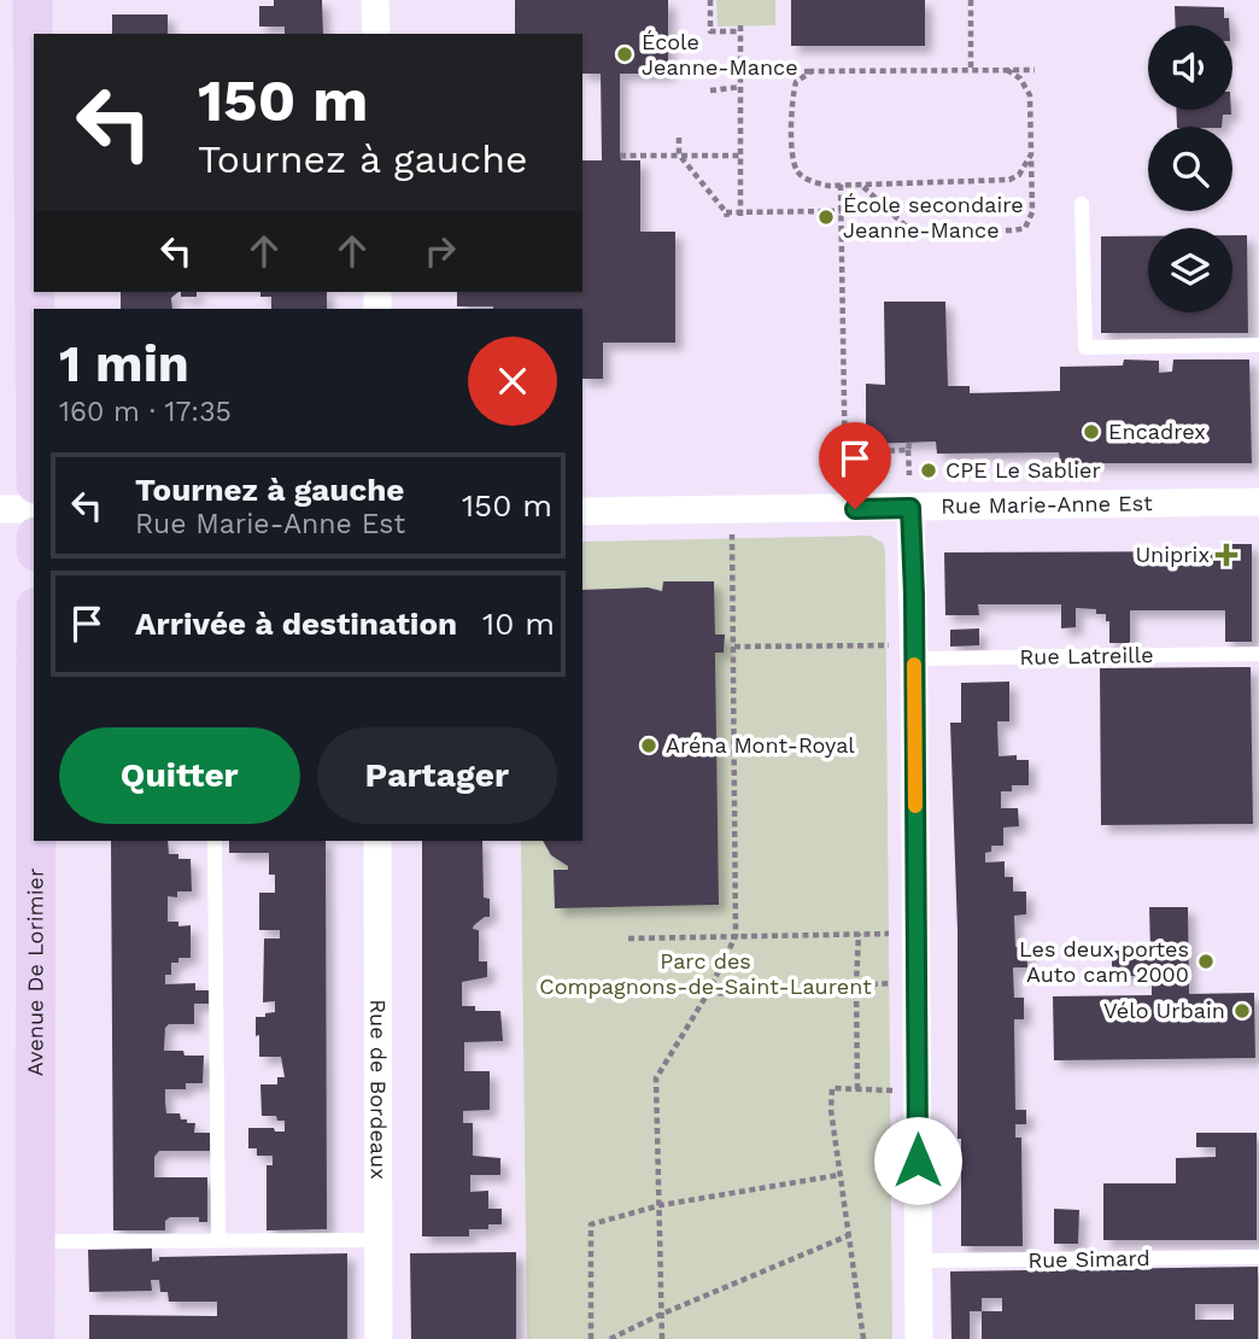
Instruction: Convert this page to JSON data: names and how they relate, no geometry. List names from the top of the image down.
{
  "streets": {
    "main road": ["Avenue De Lorimier"],
    "street": ["Rue Marie-Anne Est", "Rue de Bordeaux"],
    "lane": ["Rue Latreille", "Rue Simard"]
  },
  "parks": ["Parc des Compagnons-de-Saint-Laurent"],
  "places": {
    "other": [
      "École Jeanne-Mance",
      "École secondaire Jeanne-Mance",
      "Encadrex",
      "CPE Le Sablier",
      "Aréna Mont-Royal",
      "Les deux portes Auto cam 2000",
      "Vélo Urbain"
    ],
    "health": ["Uniprix"]
  },
  "page": {
    "turn": ["150 m", "Tournez à gauche"],
    "heading": ["1 min", "160 m · 17:35"],
    "list": [
      {
        "name": "Tournez à gauche",
        "note": "Rue Marie-Anne Est",
        "value": "150 m"
      },
      {
        "name": "Arrivée à destination",
        "value": "10 m"
      }
    ],
    "buttons": ["Quitter", "Partager"]
  }
}
